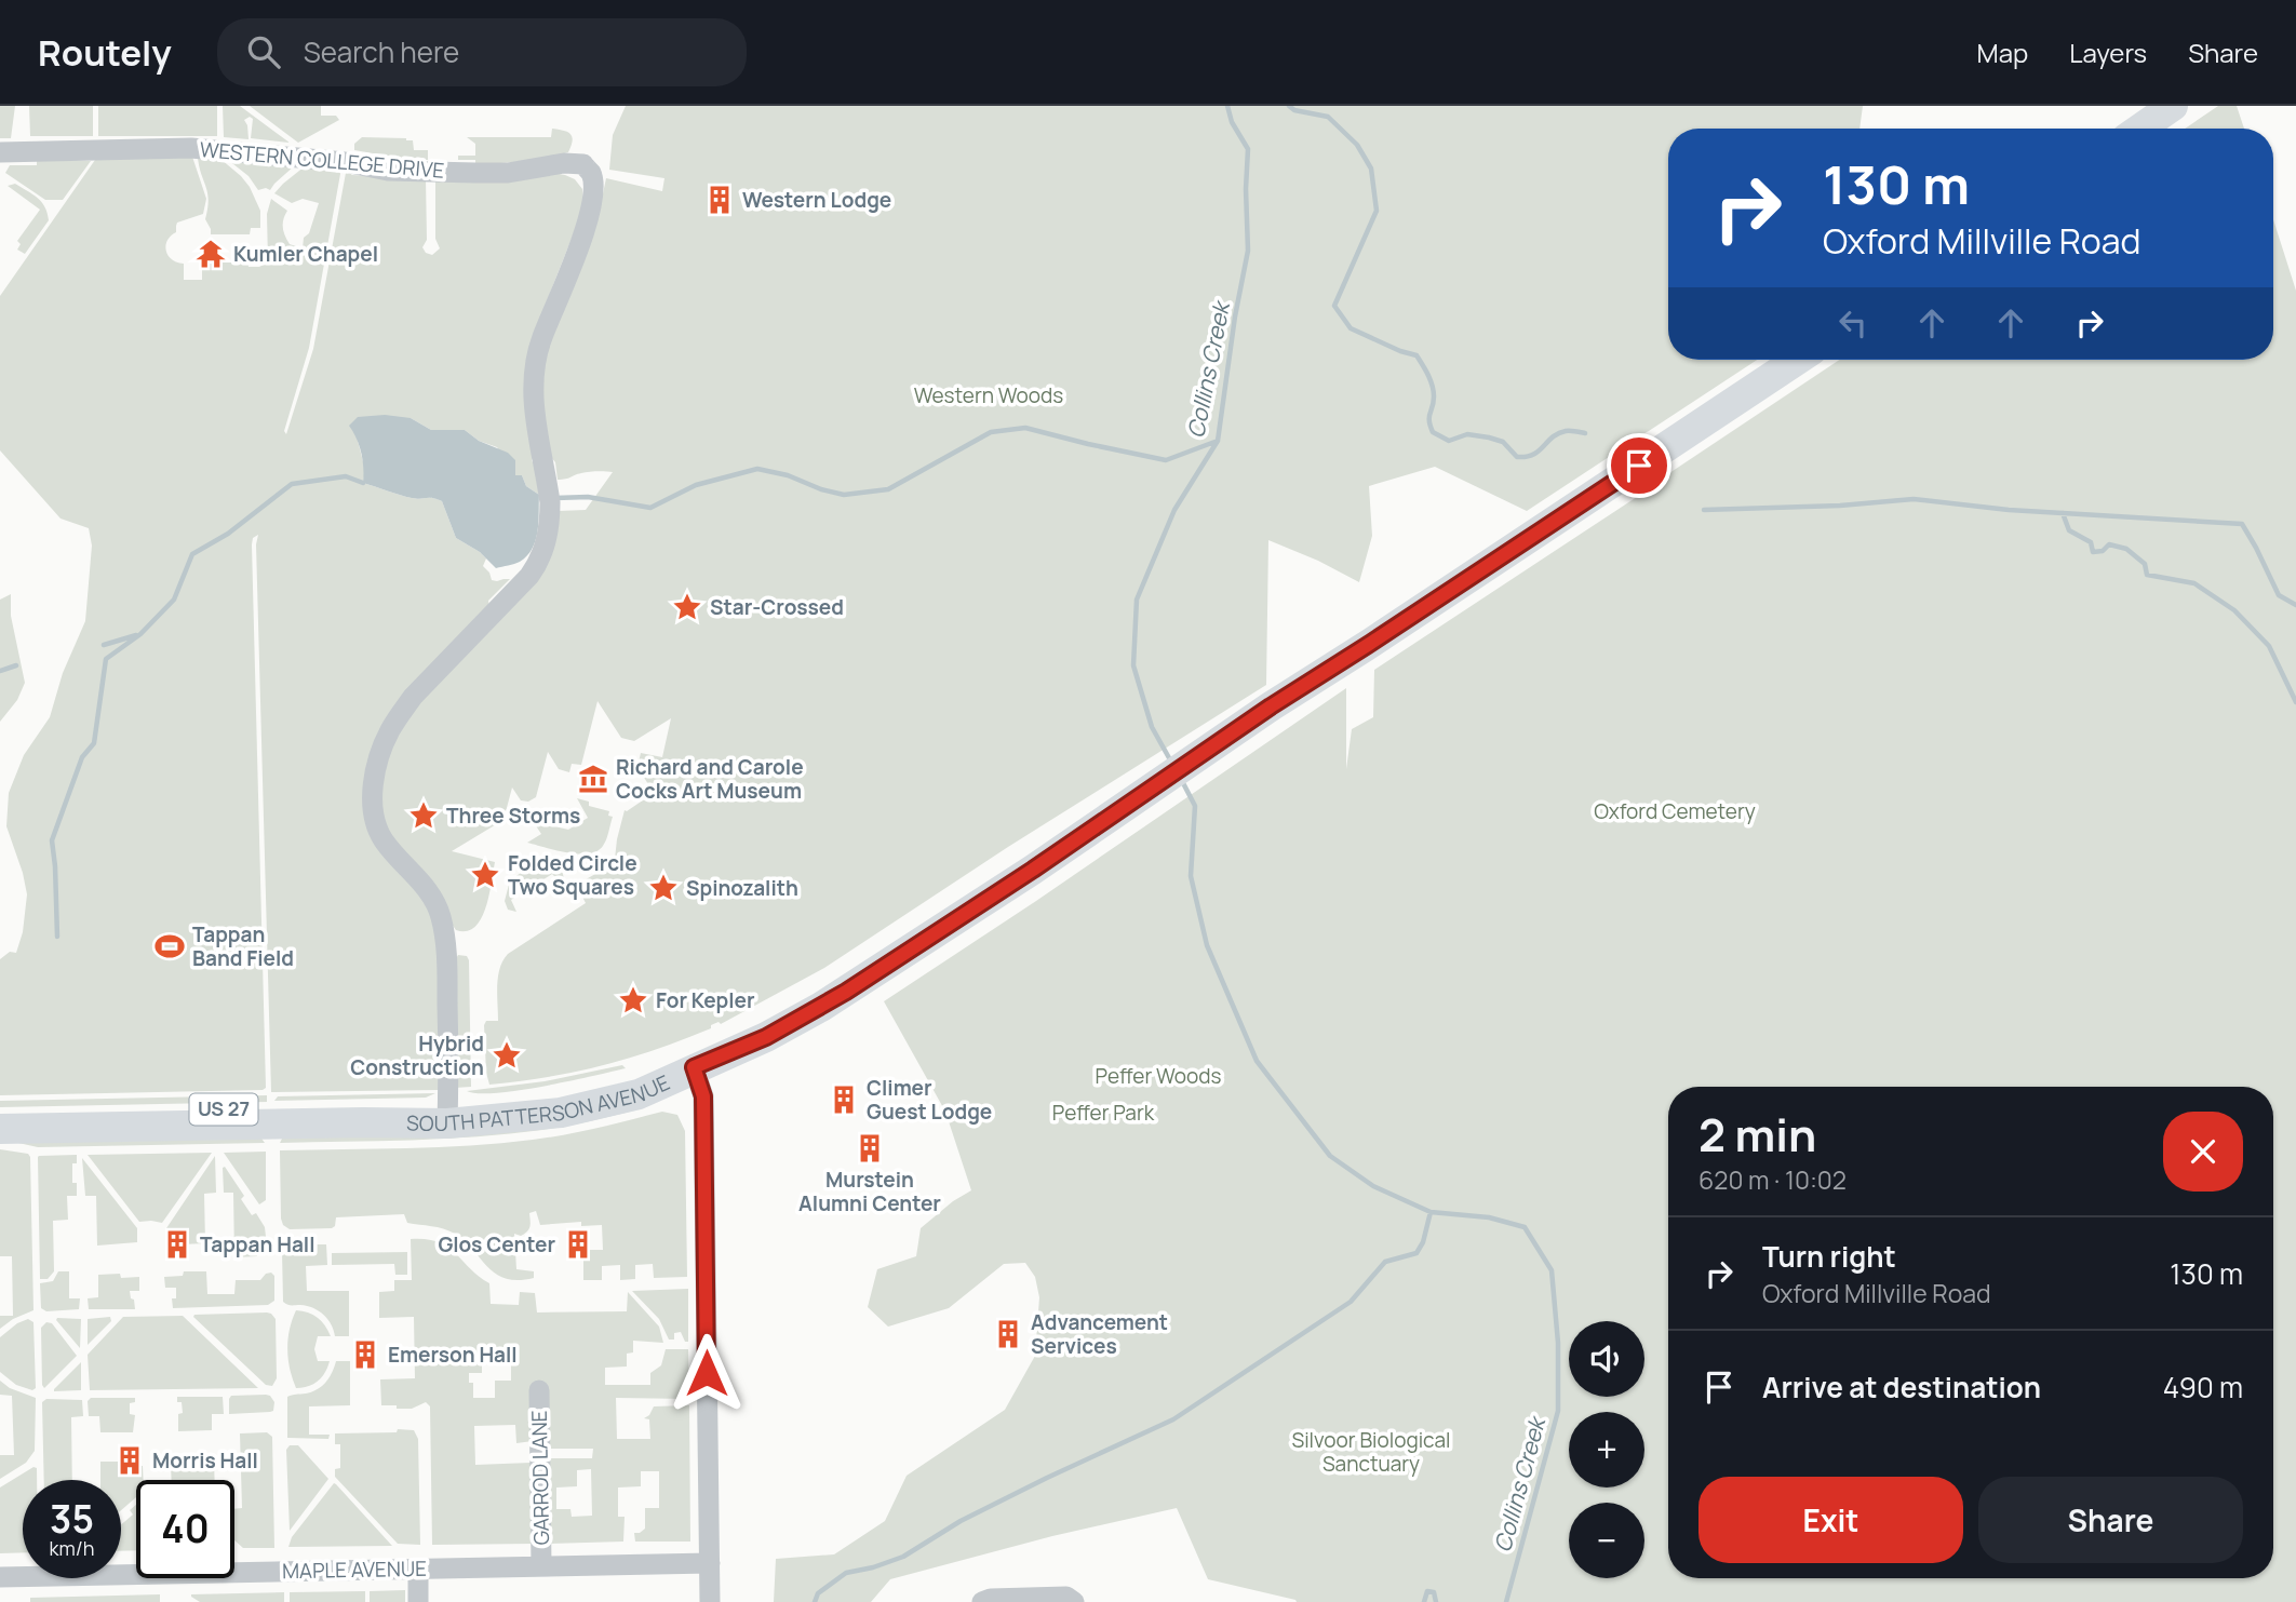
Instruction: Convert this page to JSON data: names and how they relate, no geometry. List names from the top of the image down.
{
  "streets": {
    "highway": ["SOUTH PATTERSON AVENUE", "US 27"],
    "street": ["WESTERN COLLEGE DRIVE", "GARROD LANE", "MAPLE AVENUE"]
  },
  "crossings": [
    ["WESTERN COLLEGE DRIVE", "SOUTH PATTERSON AVENUE"],
    ["SOUTH PATTERSON AVENUE", "US 27"],
    ["GARROD LANE", "MAPLE AVENUE"]
  ],
  "water": ["Collins Creek"],
  "parks": [
    "Western Woods",
    "Oxford Cemetery",
    "Peffer Woods",
    "Peffer Park",
    "Silvoor Biological Sanctuary"
  ],
  "places": {
    "building": [
      "Western Lodge",
      "Climer Guest Lodge",
      "Murstein Alumni Center",
      "Tappan Hall",
      "Glos Center",
      "Advancement Services",
      "Emerson Hall",
      "Morris Hall"
    ],
    "temple": ["Kumler Chapel"],
    "place": [
      "Star-Crossed",
      "Three Storms",
      "Folded Circle Two Squares",
      "Spinozalith",
      "For Kepler",
      "Hybrid Construction"
    ],
    "museum": ["Richard and Carole Cocks Art Museum"],
    "sports": ["Tappan Band Field"]
  },
  "page": {
    "header": "Routely",
    "search": "Search here",
    "nav": ["Map", "Layers", "Share"],
    "turn": ["130 m", "Oxford Millville Road"],
    "heading": ["2 min", "620 m · 10:02"],
    "list": [
      {
        "name": "Turn right",
        "note": "Oxford Millville Road",
        "value": "130 m"
      },
      {
        "name": "Arrive at destination",
        "value": "490 m"
      }
    ],
    "map_buttons": ["+", "−"],
    "buttons": ["Exit", "Share"],
    "speed": "35 km/h",
    "limit": "40"
  }
}
